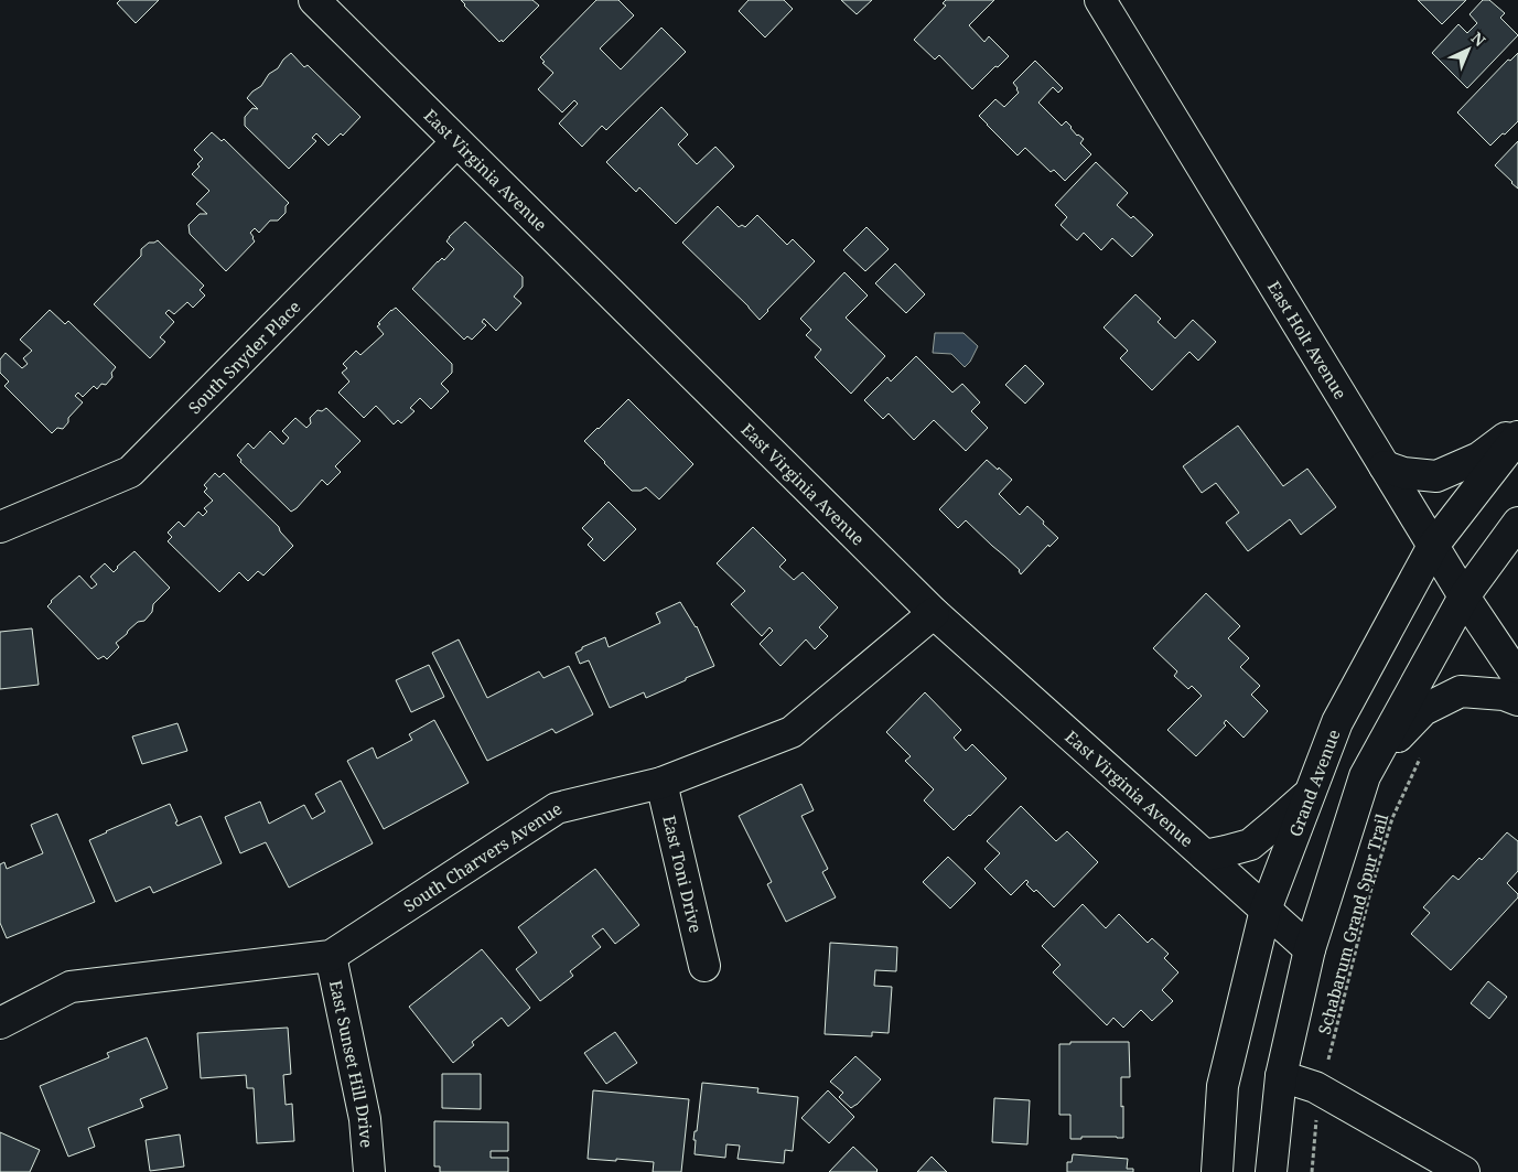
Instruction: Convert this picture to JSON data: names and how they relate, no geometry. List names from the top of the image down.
{
  "streets": {
    "street": [
      "East Virginia Avenue",
      "East Holt Avenue",
      "South Snyder Place",
      "Grand Avenue",
      "South Charvers Avenue",
      "East Toni Drive",
      "East Sunset Hill Drive"
    ],
    "path": ["Schabarum Grand Spur Trail"]
  },
  "crossings": [
    ["East Virginia Avenue", "South Snyder Place"],
    ["East Virginia Avenue", "Grand Avenue"],
    ["East Virginia Avenue", "South Charvers Avenue"],
    ["East Holt Avenue", "Grand Avenue"],
    ["South Charvers Avenue", "East Toni Drive"],
    ["South Charvers Avenue", "East Sunset Hill Drive"]
  ],
  "north": "top right"
}
